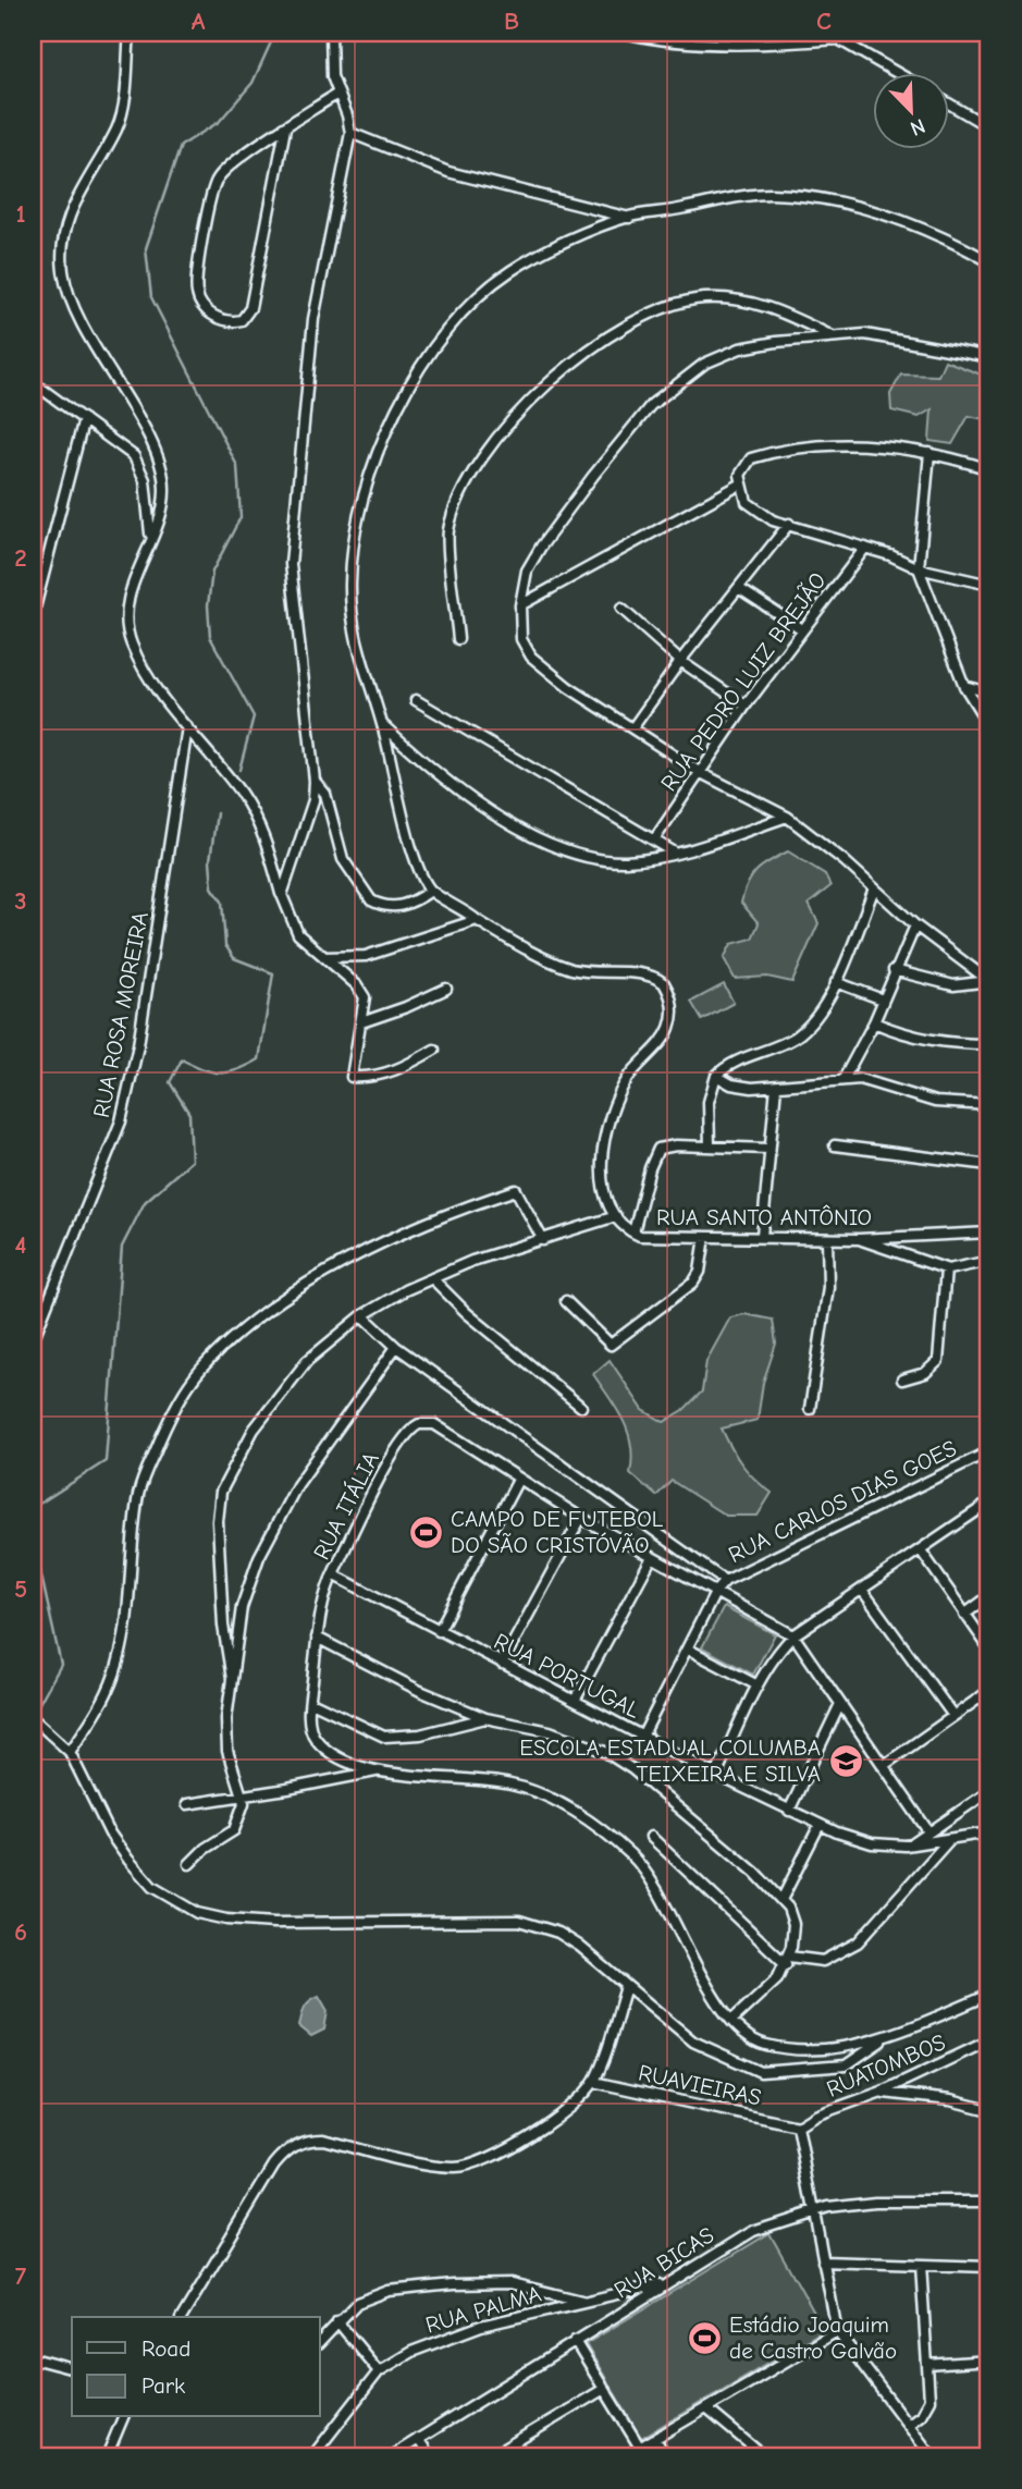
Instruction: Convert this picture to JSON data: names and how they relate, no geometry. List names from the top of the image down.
{
  "streets": {
    "street": [
      "RUA PEDRO LUIZ BREJÃO",
      "RUA ROSA MOREIRA",
      "RUA SANTO ANTÔNIO",
      "RUA CARLOS DIAS GOES",
      "RUA ITÁLIA",
      "RUA PORTUGAL",
      "RUATOMBOS",
      "RUAVIEIRAS",
      "RUA BICAS",
      "RUA PALMA"
    ]
  },
  "crossings": [
    ["RUA CARLOS DIAS GOES", "RUA ITÁLIA"],
    ["RUA CARLOS DIAS GOES", "RUA PORTUGAL"],
    ["RUA ITÁLIA", "RUA PORTUGAL"],
    ["RUATOMBOS", "RUAVIEIRAS"],
    ["RUA BICAS", "RUA PALMA"]
  ],
  "places": {
    "sports": ["CAMPO DE FUTEBOL DO SÃO CRISTÓVÃO", "Estádio Joaquim de Castro Galvão"],
    "school or university": ["ESCOLA ESTADUAL COLUMBA TEIXEIRA E SILVA"]
  },
  "legend": ["Road", "Park"],
  "north": "bottom right",
  "grid": {
    "columns": ["A", "B", "C"],
    "rows": [
      "1",
      "2",
      "3",
      "4",
      "5",
      "6",
      "7"
    ]
  }
}
